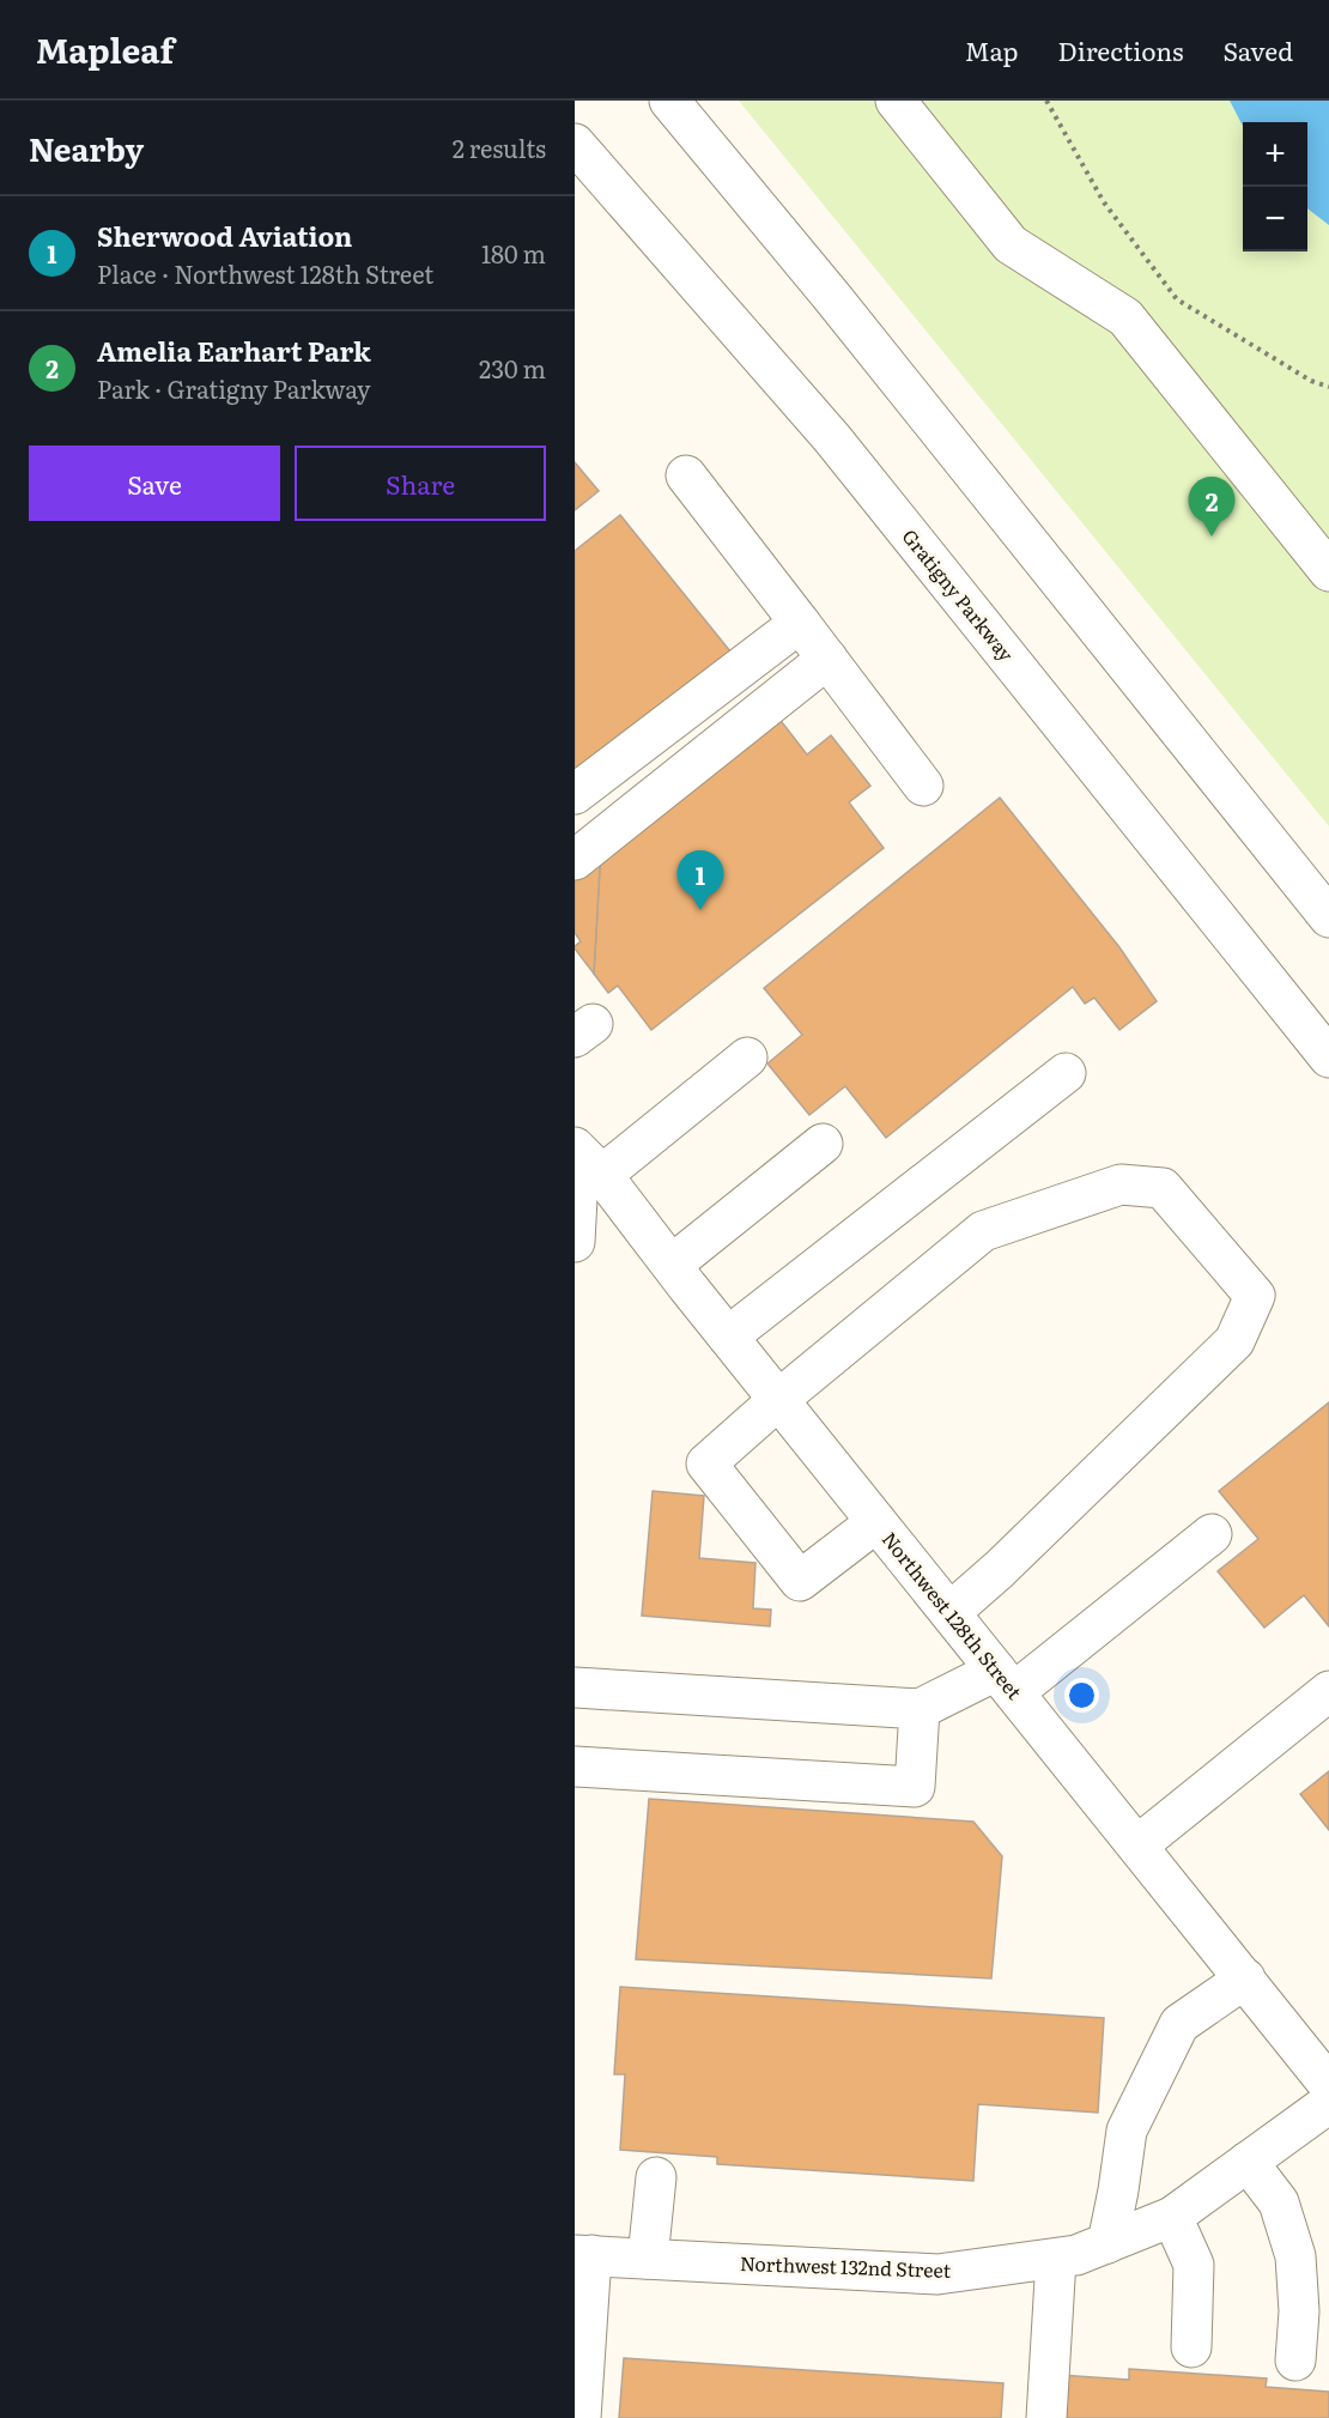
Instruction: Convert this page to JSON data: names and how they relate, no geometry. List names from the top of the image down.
{
  "streets": {
    "main road": ["Gratigny Parkway", "Northwest 128th Street", "Northwest 132nd Street"]
  },
  "page": {
    "header": "Mapleaf",
    "nav": ["Map", "Directions", "Saved"],
    "heading": ["Nearby", "2 results"],
    "map_buttons": ["+", "−"],
    "list": [
      {
        "mark": "1",
        "name": "Sherwood Aviation",
        "note": "Place · Northwest 128th Street",
        "value": "180 m"
      },
      {
        "mark": "2",
        "name": "Amelia Earhart Park",
        "note": "Park · Gratigny Parkway",
        "value": "230 m"
      }
    ],
    "buttons": ["Save", "Share"],
    "pins": ["2", "1"]
  }
}
